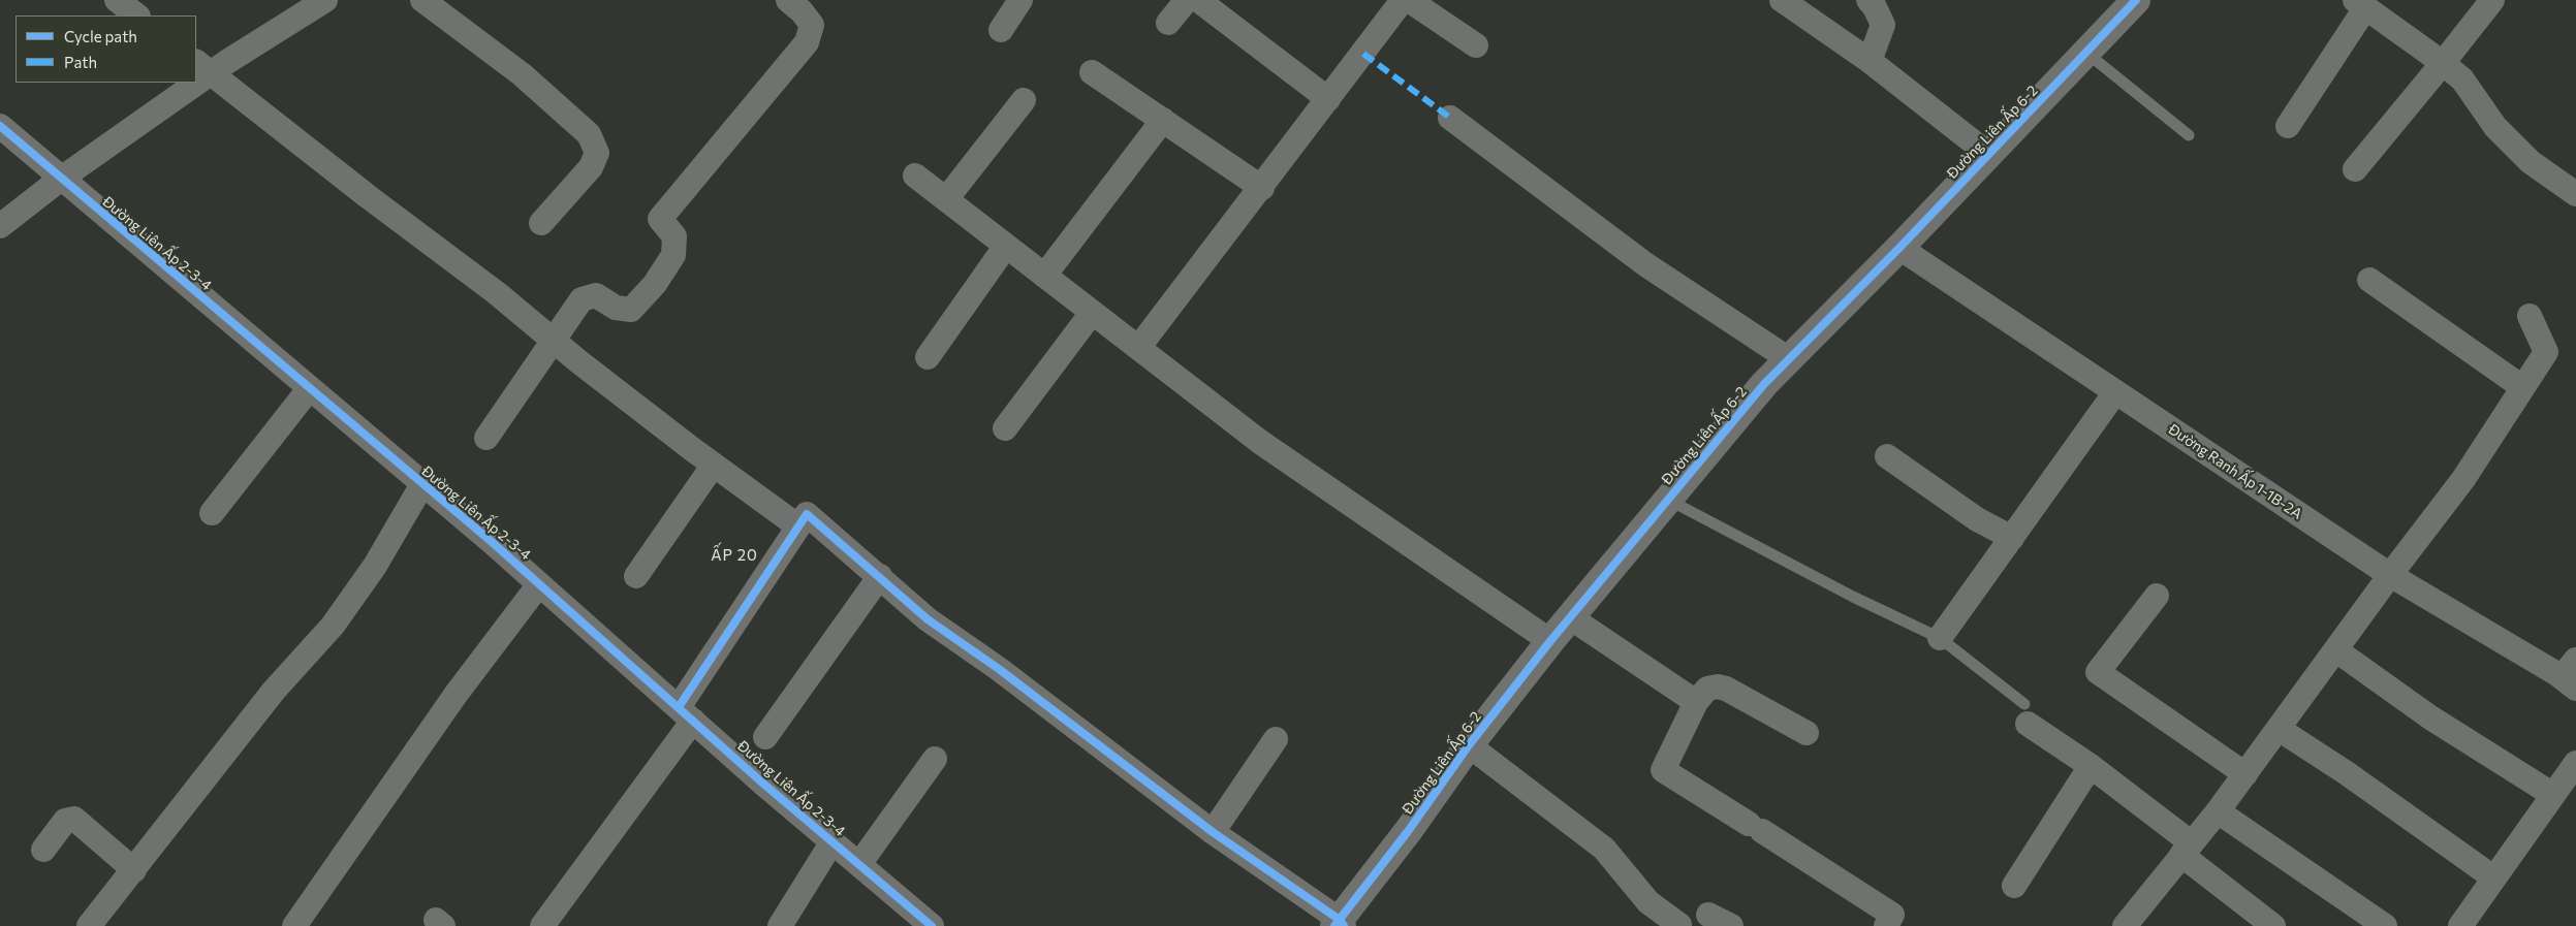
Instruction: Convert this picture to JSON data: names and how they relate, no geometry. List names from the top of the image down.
{
  "streets": {
    "street": ["Đường Liên Ấp 6-2", "Đường Liên Ấp 2-3-4", "Đường Ranh Ấp 1-1B-2A"]
  },
  "crossings": [
    ["Đường Liên Ấp 6-2", "Đường Ranh Ấp 1-1B-2A"]
  ],
  "districts": ["ẤP 20"],
  "legend": ["Cycle path", "Path"]
}
